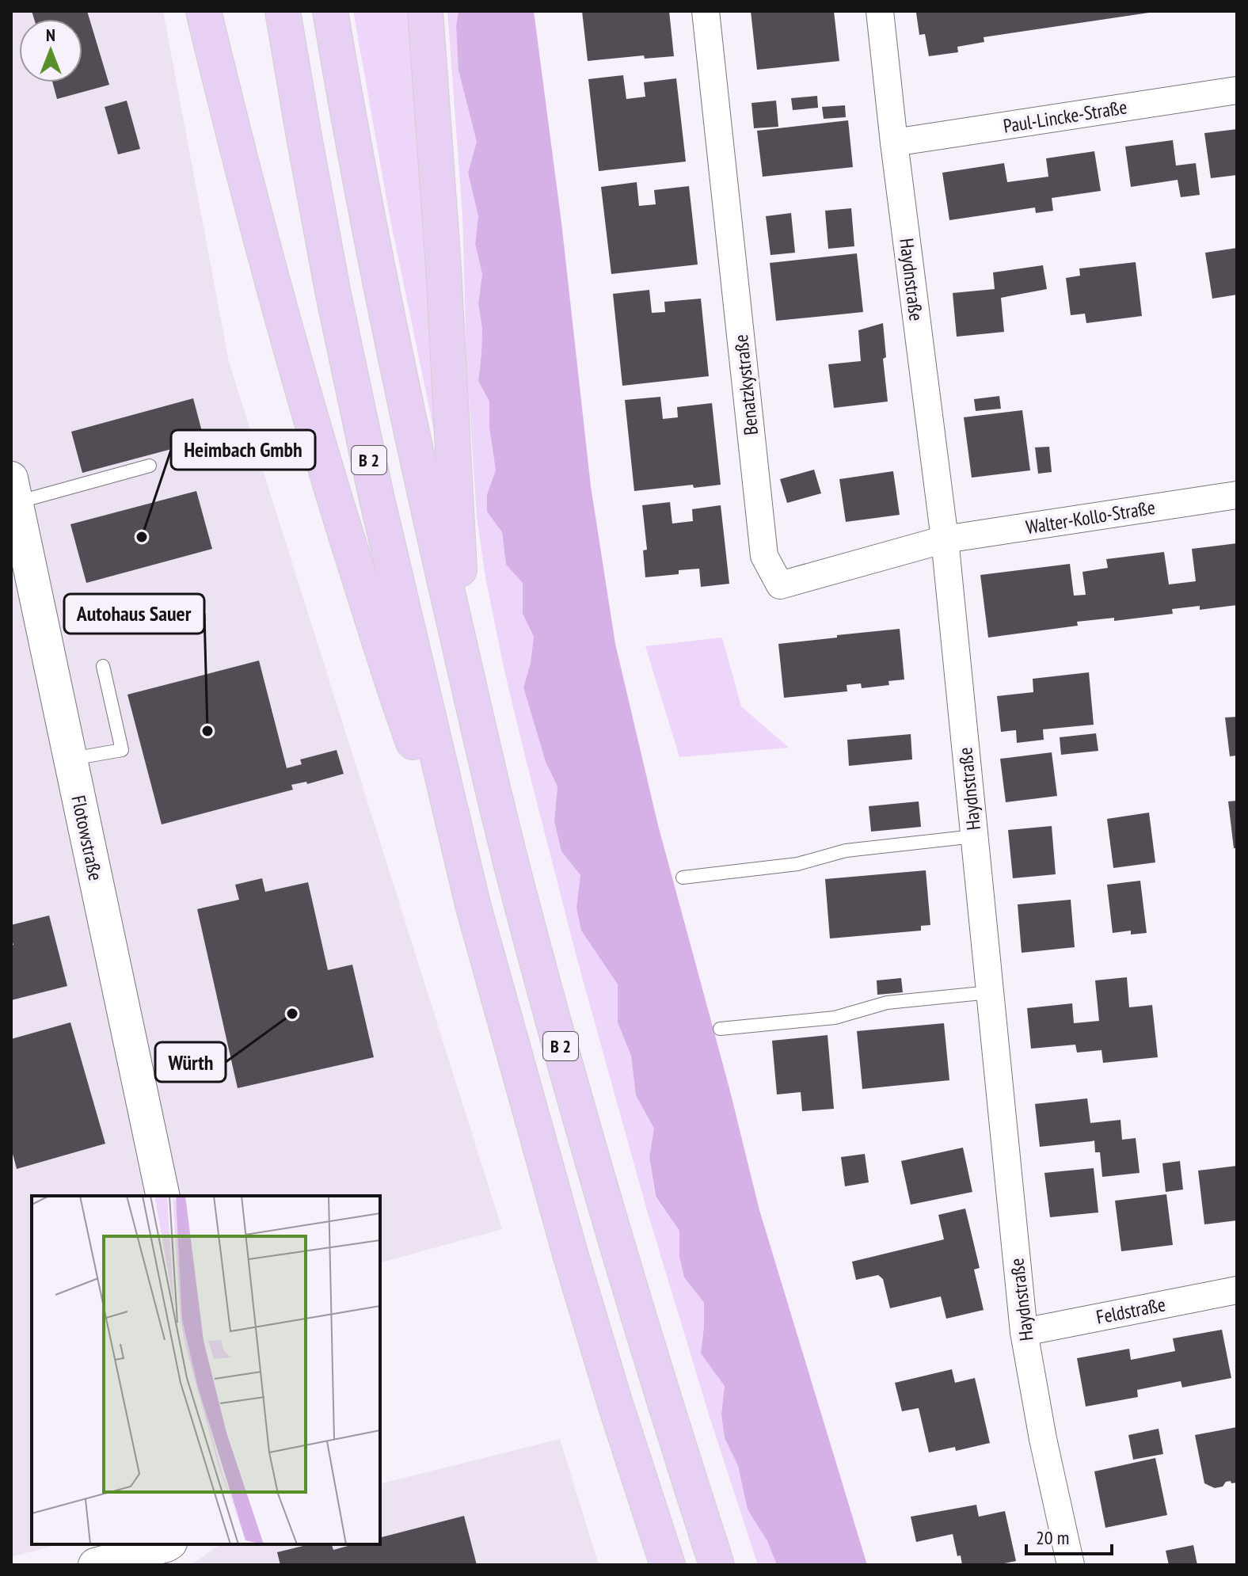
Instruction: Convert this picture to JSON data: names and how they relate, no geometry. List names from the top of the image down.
{
  "streets": {
    "highway": ["B 2"],
    "street": [
      "Paul-Lincke-Straße",
      "Haydnstraße",
      "Benatzkystraße",
      "Walter-Kollo-Straße",
      "Flotowstraße",
      "Feldstraße"
    ]
  },
  "crossings": [
    ["Paul-Lincke-Straße", "Haydnstraße"],
    ["Haydnstraße", "Benatzkystraße"],
    ["Haydnstraße", "Walter-Kollo-Straße"],
    ["Haydnstraße", "Feldstraße"],
    ["Benatzkystraße", "Walter-Kollo-Straße"]
  ],
  "places": ["Heimbach Gmbh", "Autohaus Sauer", "Würth"],
  "scale_bar": "20 m",
  "north": "top"
}
